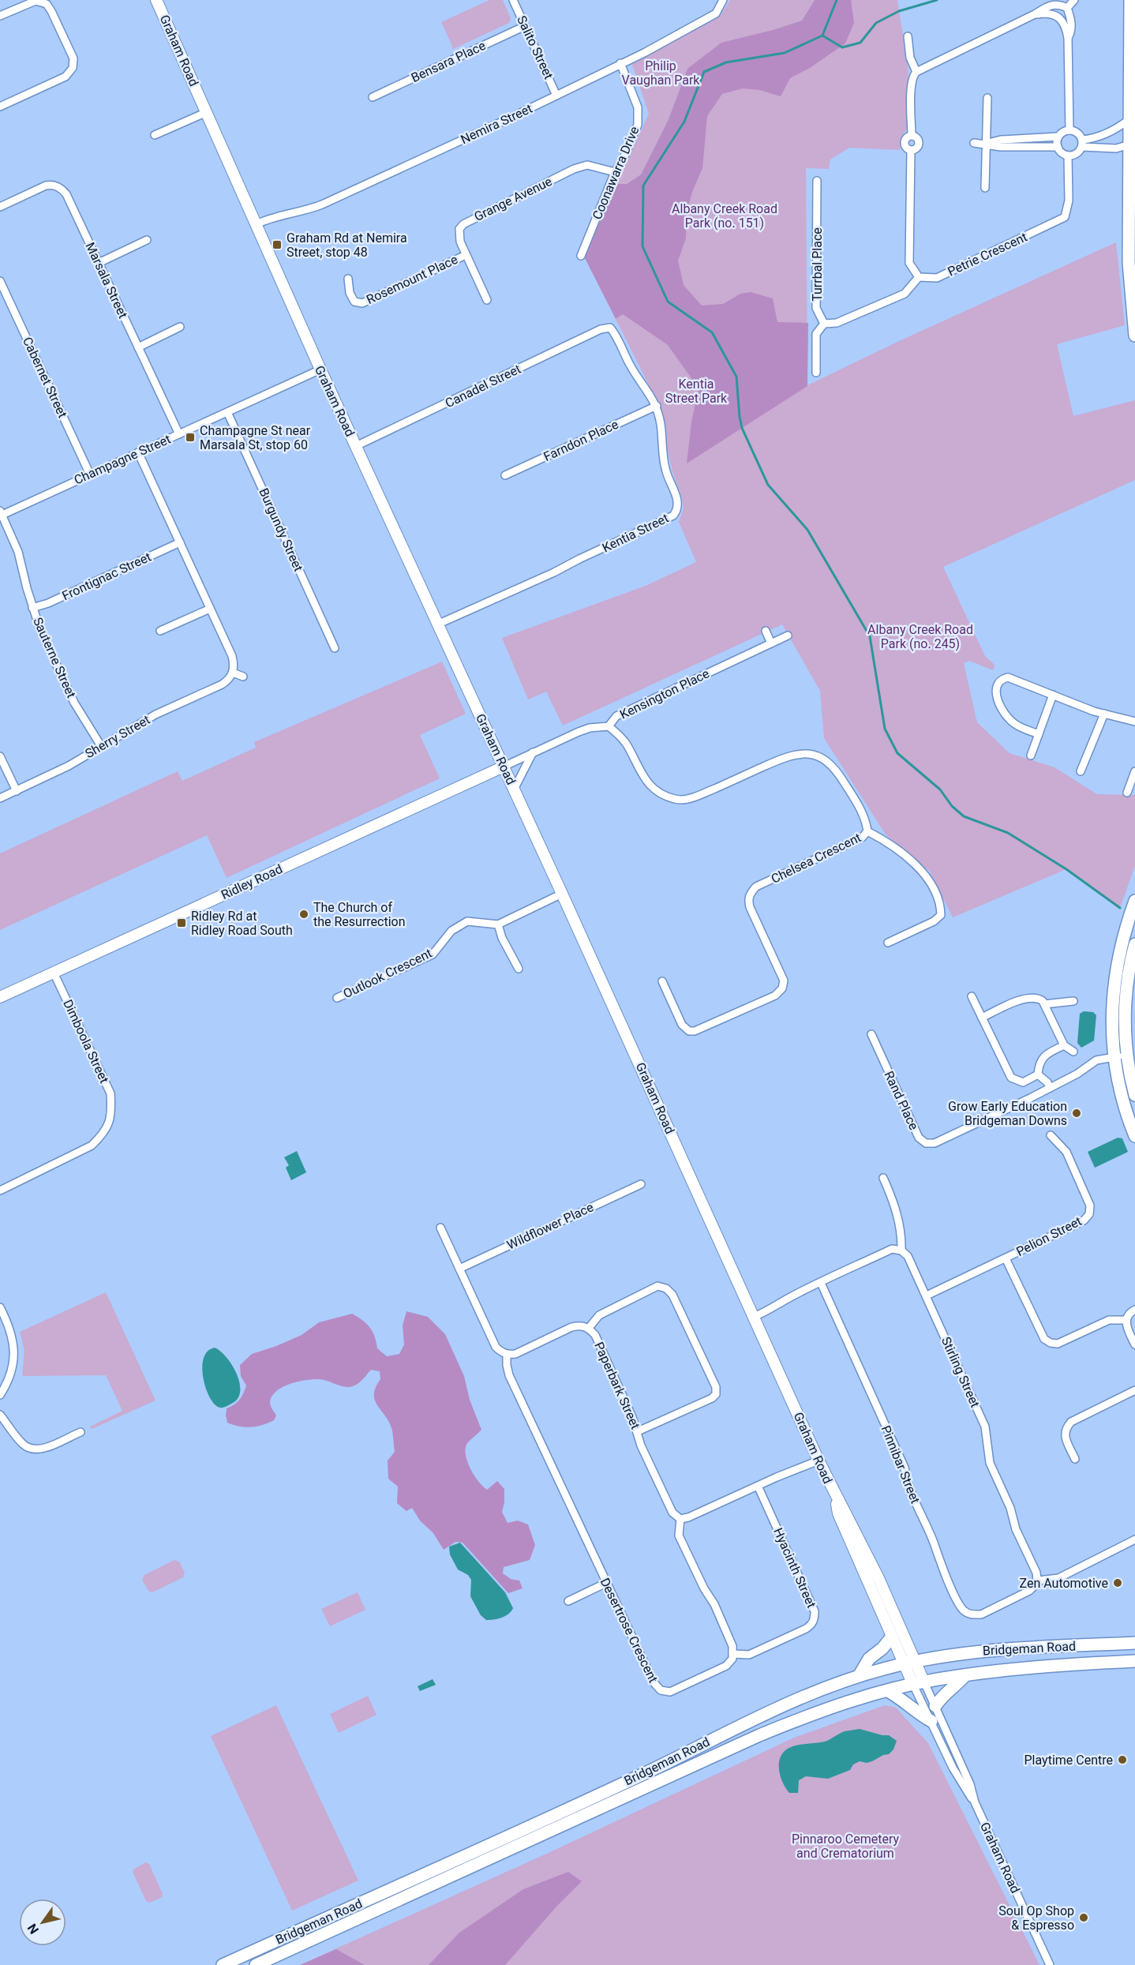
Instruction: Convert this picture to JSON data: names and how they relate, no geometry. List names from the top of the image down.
{
  "streets": {
    "main road": ["Bridgeman Road"],
    "street": [
      "Salito Street",
      "Graham Road",
      "Bensara Place",
      "Nemira Street",
      "Coonawarra Drive",
      "Grange Avenue",
      "Petrie Crescent",
      "Turrbal Place",
      "Rosemount Place",
      "Marsala Street",
      "Cabernet Street",
      "Canadel Street",
      "Farndon Place",
      "Champagne Street",
      "Burgundy Street",
      "Kentia Street",
      "Frontignac Street",
      "Sauterne Street",
      "Kensington Place",
      "Sherry Street",
      "Chelsea Crescent",
      "Ridley Road",
      "Outlook Crescent",
      "Dimboola Street",
      "Rand Place",
      "Wildflower Place",
      "Pelion Street",
      "Stirling Street",
      "Paperbark Street",
      "Pinnibar Street",
      "Hyacinth Street",
      "Desertrose Crescent"
    ]
  },
  "crossings": [
    ["Salito Street", "Bensara Place"],
    ["Salito Street", "Nemira Street"],
    ["Graham Road", "Nemira Street"],
    ["Graham Road", "Canadel Street"],
    ["Graham Road", "Champagne Street"],
    ["Graham Road", "Kentia Street"],
    ["Graham Road", "Kensington Place"],
    ["Graham Road", "Ridley Road"],
    ["Graham Road", "Bridgeman Road"],
    ["Nemira Street", "Coonawarra Drive"],
    ["Coonawarra Drive", "Grange Avenue"],
    ["Grange Avenue", "Rosemount Place"],
    ["Marsala Street", "Champagne Street"],
    ["Cabernet Street", "Champagne Street"],
    ["Canadel Street", "Kentia Street"],
    ["Farndon Place", "Kentia Street"],
    ["Champagne Street", "Burgundy Street"],
    ["Champagne Street", "Sauterne Street"],
    ["Frontignac Street", "Sauterne Street"],
    ["Sauterne Street", "Sherry Street"],
    ["Kensington Place", "Chelsea Crescent"],
    ["Kensington Place", "Ridley Road"],
    ["Ridley Road", "Dimboola Street"],
    ["Pelion Street", "Stirling Street"],
    ["Stirling Street", "Pinnibar Street"],
    ["Paperbark Street", "Desertrose Crescent"],
    ["Hyacinth Street", "Desertrose Crescent"]
  ],
  "parks": [
    "Philip Vaughan Park",
    "Albany Creek Road Park (no. 151)",
    "Kentia Street Park",
    "Albany Creek Road Park (no. 245)",
    "Pinnaroo Cemetery and Crematorium"
  ],
  "places": {
    "transit": ["Graham Rd at Nemira Street, stop 48", "Champagne St near Marsala St, stop 60", "Ridley Rd at Ridley Road South"],
    "other": [
      "The Church of the Resurrection",
      "Grow Early Education Bridgeman Downs",
      "Zen Automotive",
      "Playtime Centre",
      "Soul Op Shop & Espresso"
    ]
  },
  "north": "bottom left"
}
